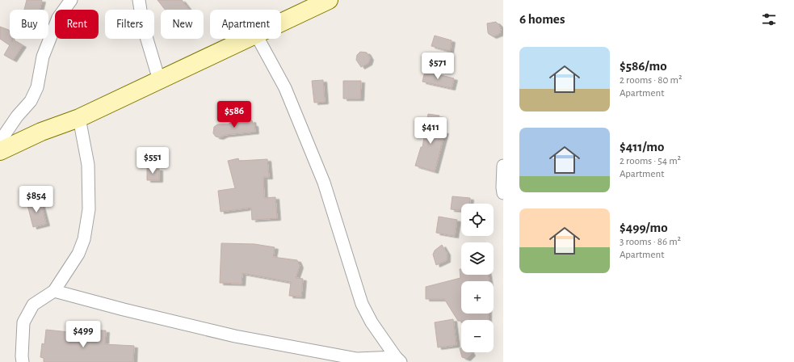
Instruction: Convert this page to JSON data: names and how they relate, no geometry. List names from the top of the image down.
{
  "page": {
    "heading": "6 homes",
    "chip": [
      "Buy",
      "Rent",
      "Filters",
      "New",
      "Apartment"
    ],
    "list": [
      {
        "name": "$586/mo",
        "note": "2 rooms · 80 m² · Apartment"
      },
      {
        "name": "$411/mo",
        "note": "2 rooms · 54 m² · Apartment"
      },
      {
        "name": "$499/mo",
        "note": "3 rooms · 86 m² · Apartment"
      }
    ],
    "price": [
      "$571",
      "$586",
      "$411",
      "$551",
      "$854",
      "$499"
    ],
    "map_buttons": ["+", "−"]
  }
}
